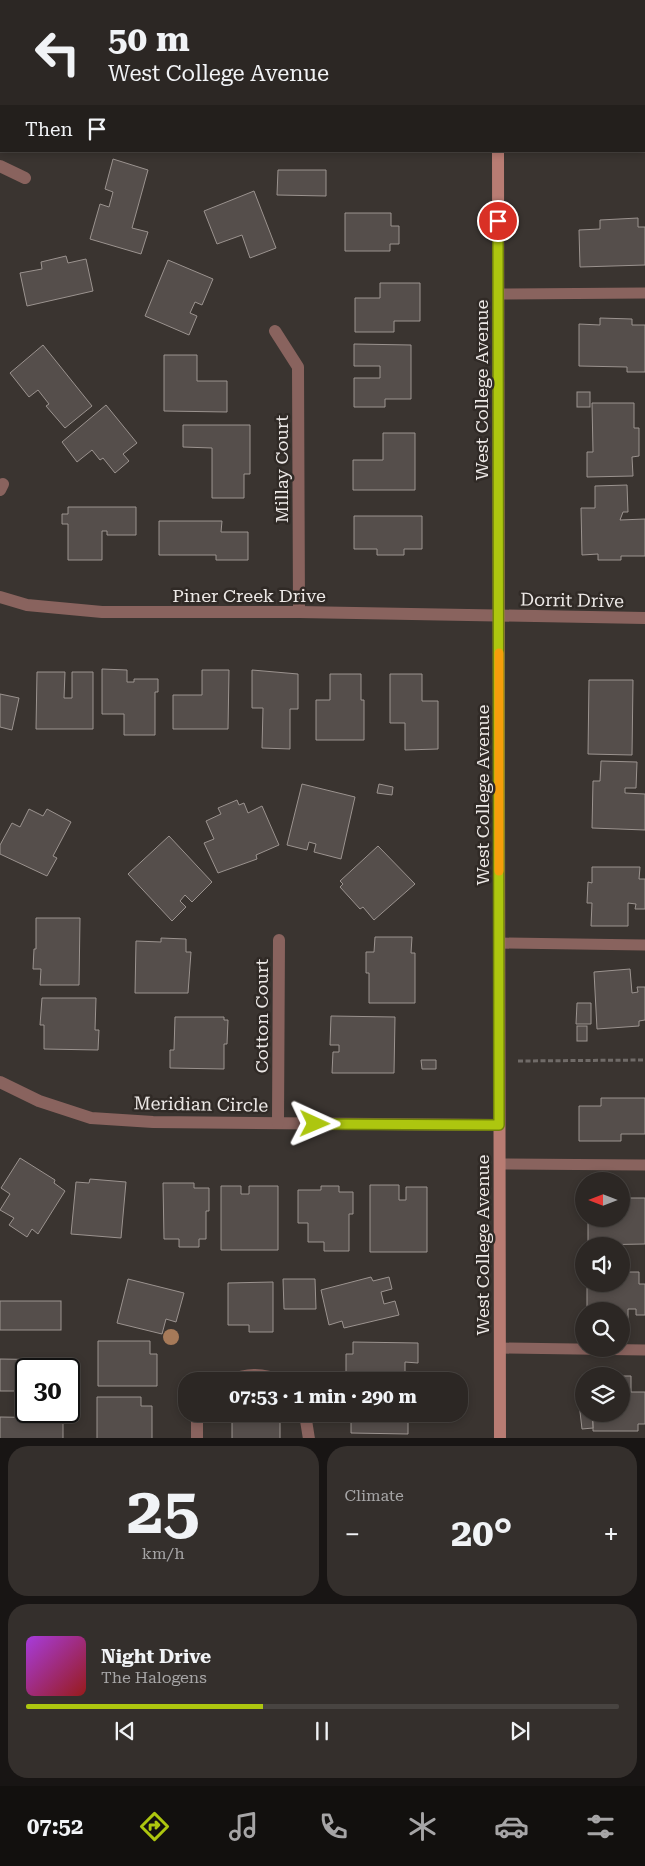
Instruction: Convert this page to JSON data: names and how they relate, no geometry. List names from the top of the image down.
{
  "streets": {
    "main road": ["West College Avenue"],
    "street": [
      "Millay Court",
      "Piner Creek Drive",
      "Dorrit Drive",
      "Cotton Court",
      "Meridian Circle"
    ]
  },
  "crossings": [
    ["West College Avenue", "Piner Creek Drive"],
    ["West College Avenue", "Dorrit Drive"],
    ["West College Avenue", "Meridian Circle"],
    ["Millay Court", "Piner Creek Drive"],
    ["Piner Creek Drive", "Dorrit Drive"],
    ["Cotton Court", "Meridian Circle"]
  ],
  "north": "left",
  "page": {
    "turn": ["50 m", "West College Avenue"],
    "then": "Then",
    "limit": "30",
    "trip": "07:53 · 1 min · 290 m",
    "tile": [
      ["25", "km/h"],
      "Climate"
    ],
    "heat": ["−", "20°", "+"],
    "song": ["Night Drive", "The Halogens"],
    "tabs": "07:52"
  }
}
